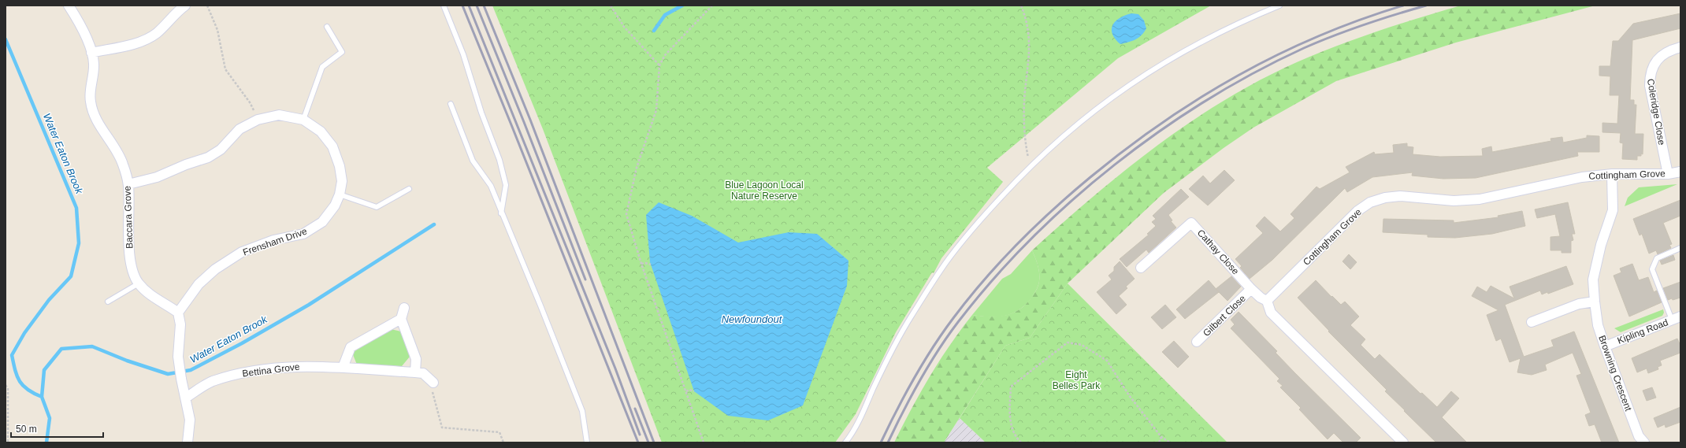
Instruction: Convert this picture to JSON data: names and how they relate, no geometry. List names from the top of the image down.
{
  "streets": {
    "street": [
      "Coleridge Close",
      "Cottingham Grove",
      "Baccara Grove",
      "Frensham Drive",
      "Cathay Close",
      "Gilbert Close",
      "Kipling Road",
      "Bettina Grove",
      "Browning Crescent"
    ]
  },
  "crossings": [
    ["Coleridge Close", "Cottingham Grove"],
    ["Cottingham Grove", "Cathay Close"],
    ["Cottingham Grove", "Browning Crescent"],
    ["Baccara Grove", "Frensham Drive"],
    ["Cathay Close", "Gilbert Close"],
    ["Kipling Road", "Browning Crescent"]
  ],
  "water": ["Water Eaton Brook", "Newfoundout"],
  "parks": ["Blue Lagoon Local Nature Reserve", "Eight Belles Park"],
  "scale_bar": "50 m"
}
